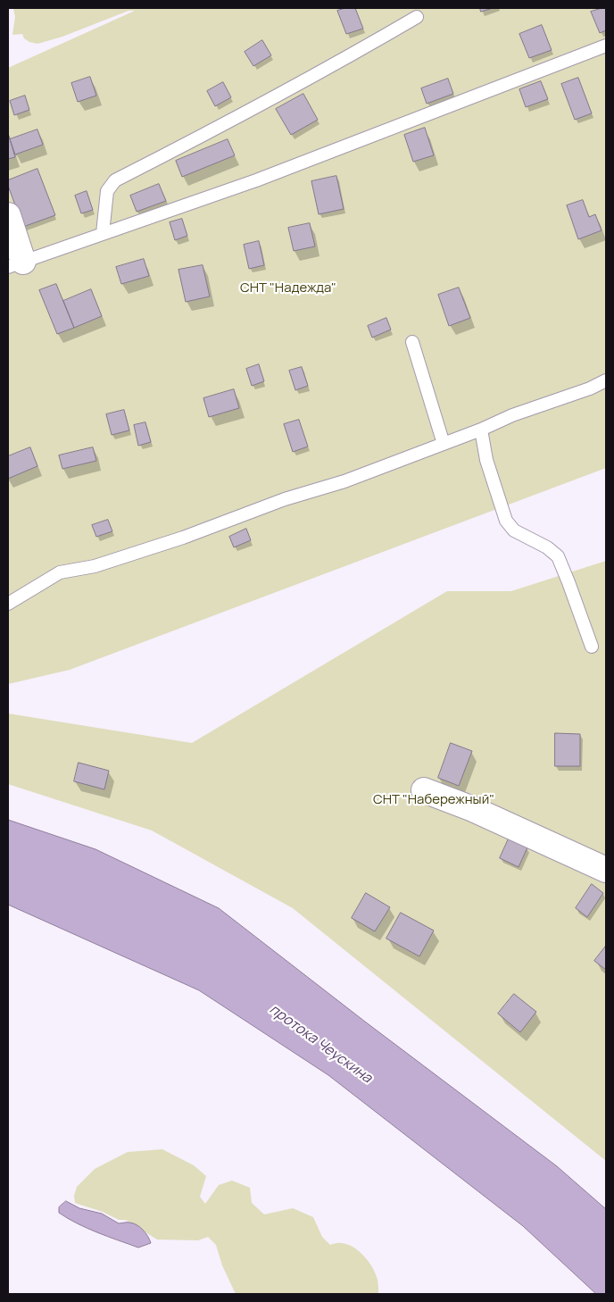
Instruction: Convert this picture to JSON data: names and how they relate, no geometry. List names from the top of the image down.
{
  "water": ["протока Чеускина"],
  "parks": ["СНТ \"Надежда\"", "СНТ \"Набережный\""]
}
